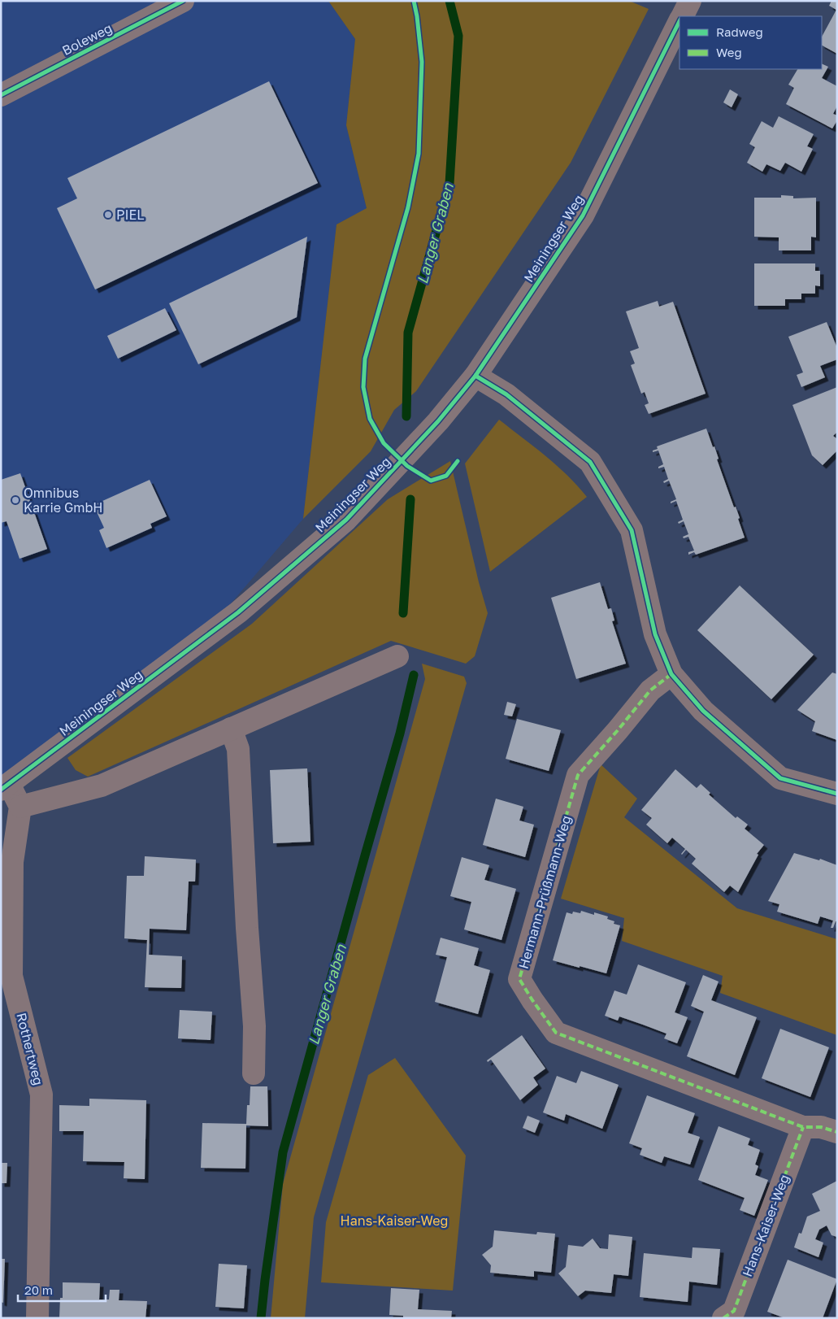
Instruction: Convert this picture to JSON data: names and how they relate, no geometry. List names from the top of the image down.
{
  "streets": {
    "street": [
      "Boleweg",
      "Meiningser Weg",
      "Hermann-Prüßmann-Weg",
      "Rothertweg",
      "Hans-Kaiser-Weg"
    ]
  },
  "crossings": [
    ["Hermann-Prüßmann-Weg", "Hans-Kaiser-Weg"]
  ],
  "water": ["Langer Graben"],
  "parks": ["Hans-Kaiser-Weg"],
  "places": ["PIEL", "Omnibus Karrie GmbH"],
  "legend": ["Radweg", "Weg"],
  "scale_bar": "20 m"
}
